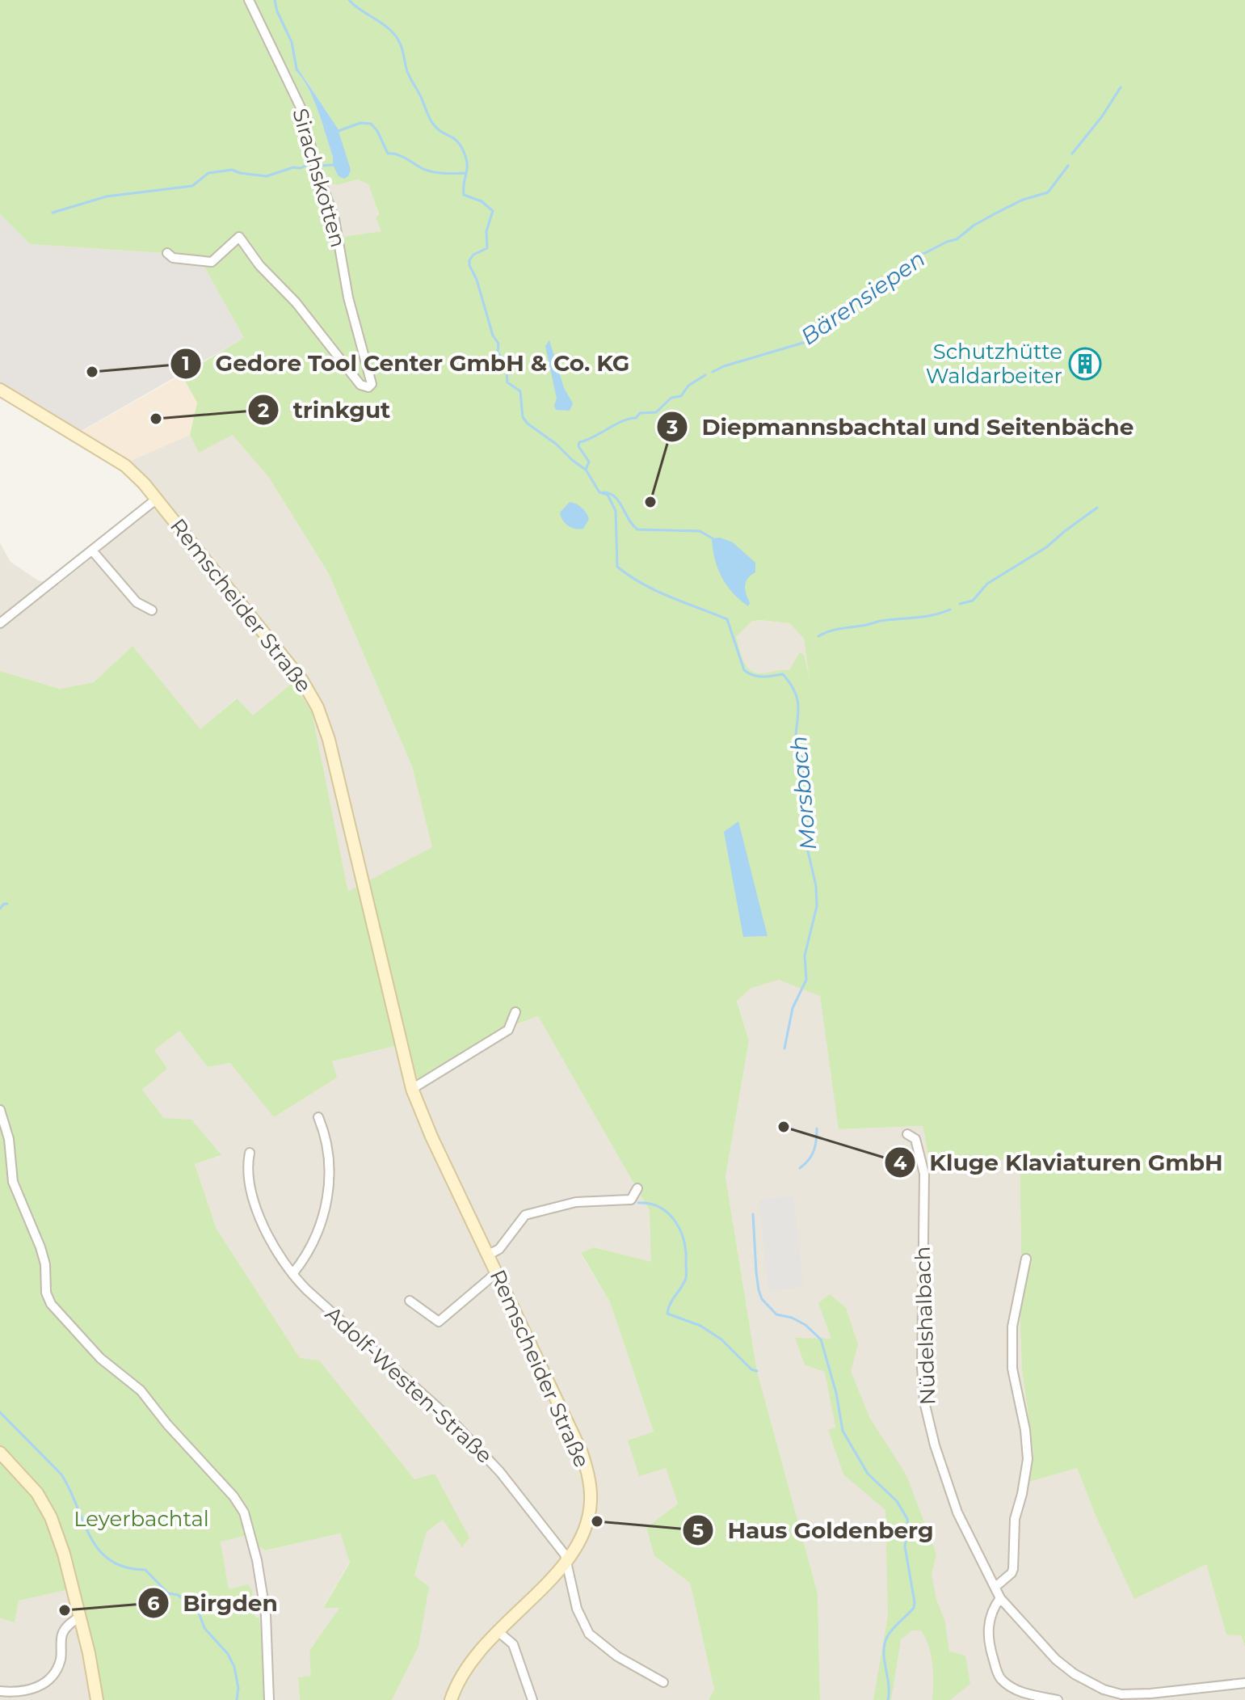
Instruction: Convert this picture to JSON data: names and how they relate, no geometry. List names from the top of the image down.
{
  "streets": {
    "main road": ["Remscheider Straße"],
    "street": ["Sirachskotten", "Nüdelshalbach", "Adolf-Westen-Straße"]
  },
  "crossings": [
    ["Remscheider Straße", "Adolf-Westen-Straße"]
  ],
  "water": ["Bärensiepen", "Morsbach"],
  "parks": ["Leyerbachtal"],
  "places": {
    "building": ["Schutzhütte Waldarbeiter"],
    "other": [
      "Gedore Tool Center GmbH & Co. KG",
      "trinkgut",
      "Diepmannsbachtal und Seitenbäche",
      "Kluge Klaviaturen GmbH",
      "Haus Goldenberg",
      "Birgden"
    ]
  }
}
